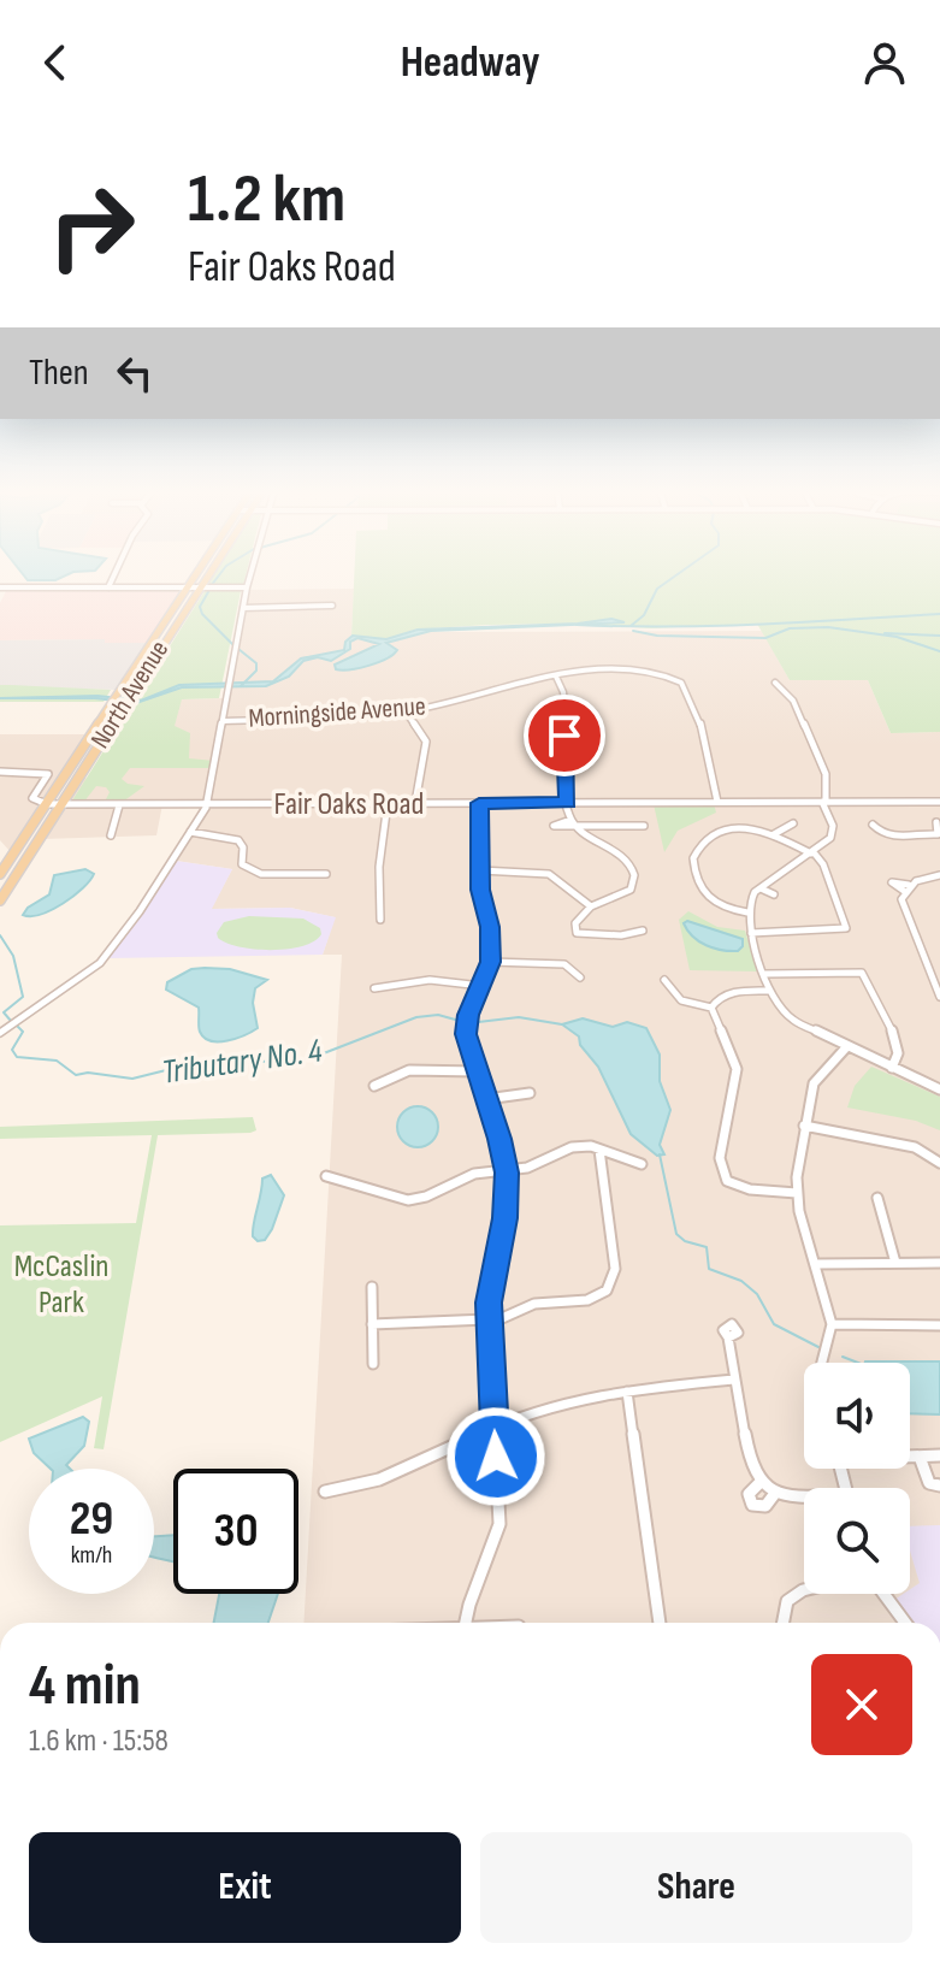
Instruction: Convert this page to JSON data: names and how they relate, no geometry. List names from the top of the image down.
{
  "streets": {
    "main road": ["North Avenue"],
    "street": ["Morningside Avenue", "Fair Oaks Road"]
  },
  "crossings": [
    ["North Avenue", "Fair Oaks Road"],
    ["Morningside Avenue", "Fair Oaks Road"]
  ],
  "water": ["Tributary No. 4"],
  "parks": ["McCaslin Park"],
  "page": {
    "header": "Headway",
    "turn": ["1.2 km", "Fair Oaks Road"],
    "then": "Then",
    "speed": "29 km/h",
    "limit": "30",
    "heading": ["4 min", "1.6 km · 15:58"],
    "buttons": ["Exit", "Share"]
  }
}
